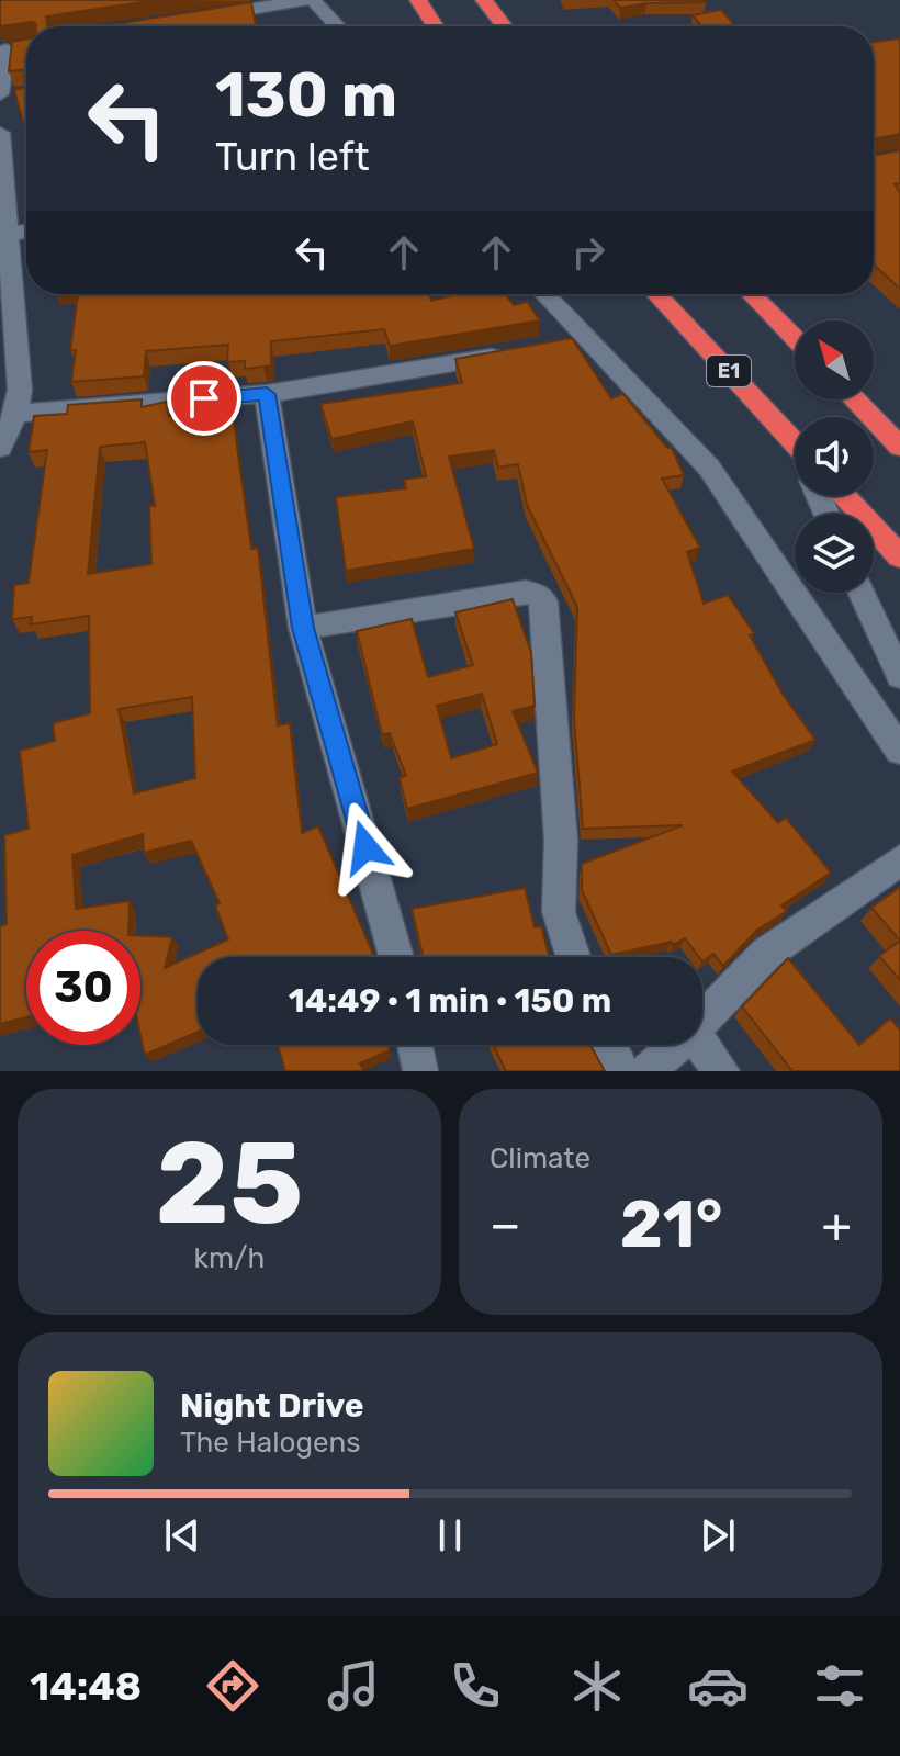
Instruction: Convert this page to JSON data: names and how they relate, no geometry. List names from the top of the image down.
{
  "streets": {
    "highway": ["E1"]
  },
  "north": "top left",
  "page": {
    "turn": ["130 m", "Turn left"],
    "limit": "30",
    "trip": "14:49 · 1 min · 150 m",
    "tile": [
      ["25", "km/h"],
      "Climate"
    ],
    "heat": ["−", "21°", "+"],
    "song": ["Night Drive", "The Halogens"],
    "tabs": "14:48"
  }
}
